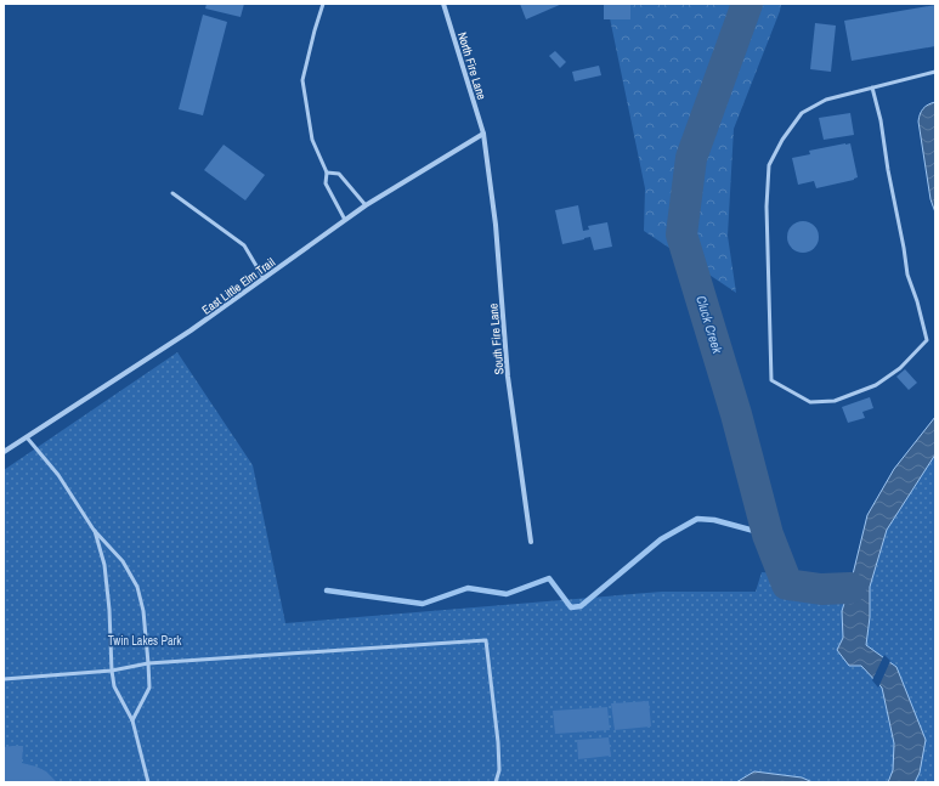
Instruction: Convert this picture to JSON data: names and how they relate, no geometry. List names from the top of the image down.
{
  "streets": {
    "street": ["North Fire Lane", "East Little Elm Trail", "South Fire Lane"]
  },
  "crossings": [
    ["North Fire Lane", "East Little Elm Trail"],
    ["North Fire Lane", "South Fire Lane"],
    ["East Little Elm Trail", "South Fire Lane"]
  ],
  "water": ["Cluck Creek"],
  "parks": ["Twin Lakes Park"]
}
